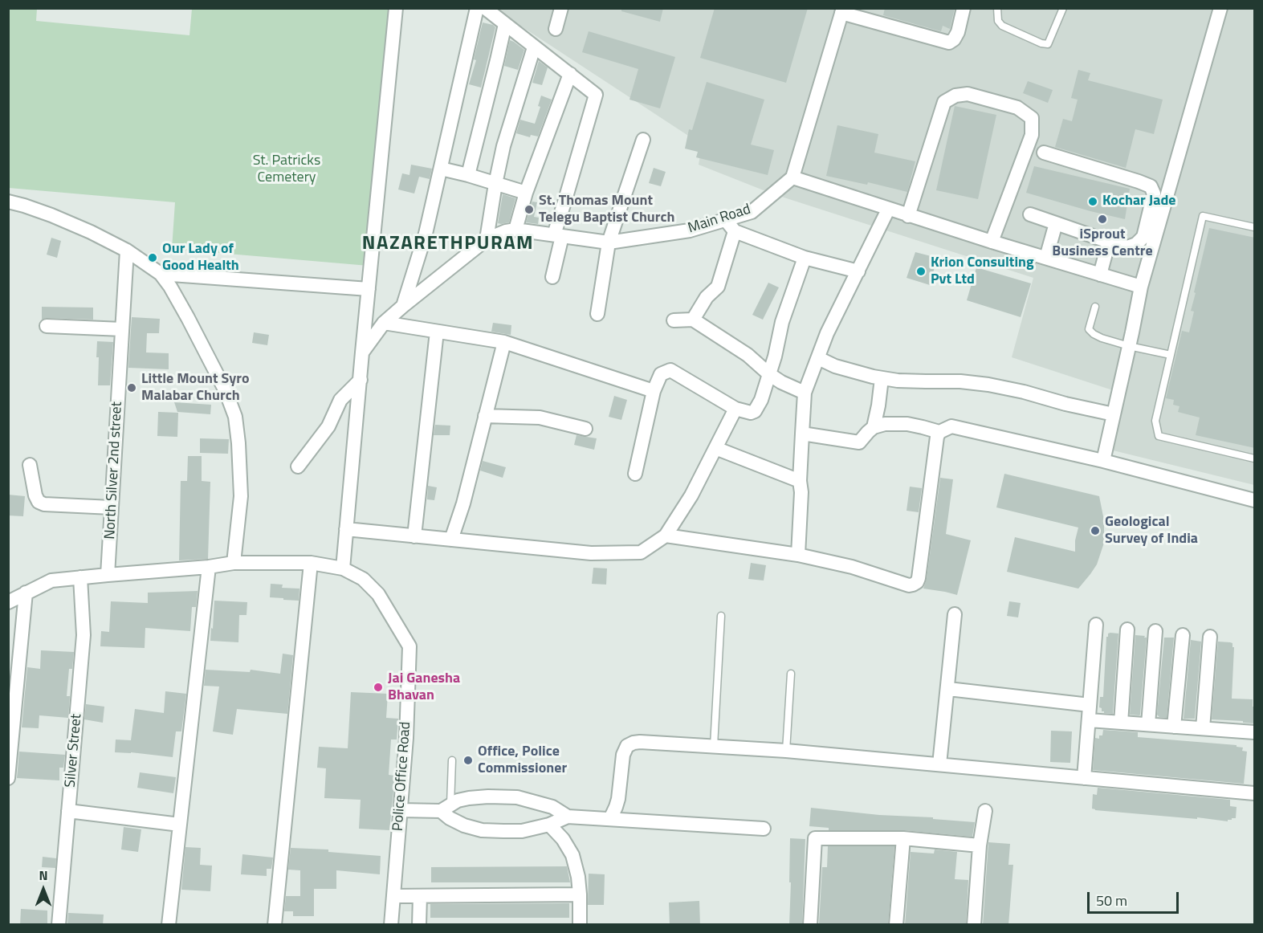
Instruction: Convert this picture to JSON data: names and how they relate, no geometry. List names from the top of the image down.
{
  "streets": {
    "street": [
      "Main Road",
      "North Silver 2nd street",
      "Silver Street",
      "Police Office Road"
    ]
  },
  "crossings": [
    ["North Silver 2nd street", "Police Office Road"],
    ["Silver Street", "Police Office Road"]
  ],
  "districts": ["NAZARETHPURAM"],
  "parks": ["St. Patricks Cemetery"],
  "places": [
    "Kochar Jade",
    "St. Thomas Mount Telegu Baptist Church",
    "iSprout Business Centre",
    "Our Lady of Good Health",
    "Krion Consulting Pvt Ltd",
    "Little Mount Syro Malabar Church",
    "Geological Survey of India",
    "Jai Ganesha Bhavan",
    "Office, Police Commissioner"
  ],
  "scale_bar": "50 m",
  "north": "top"
}
